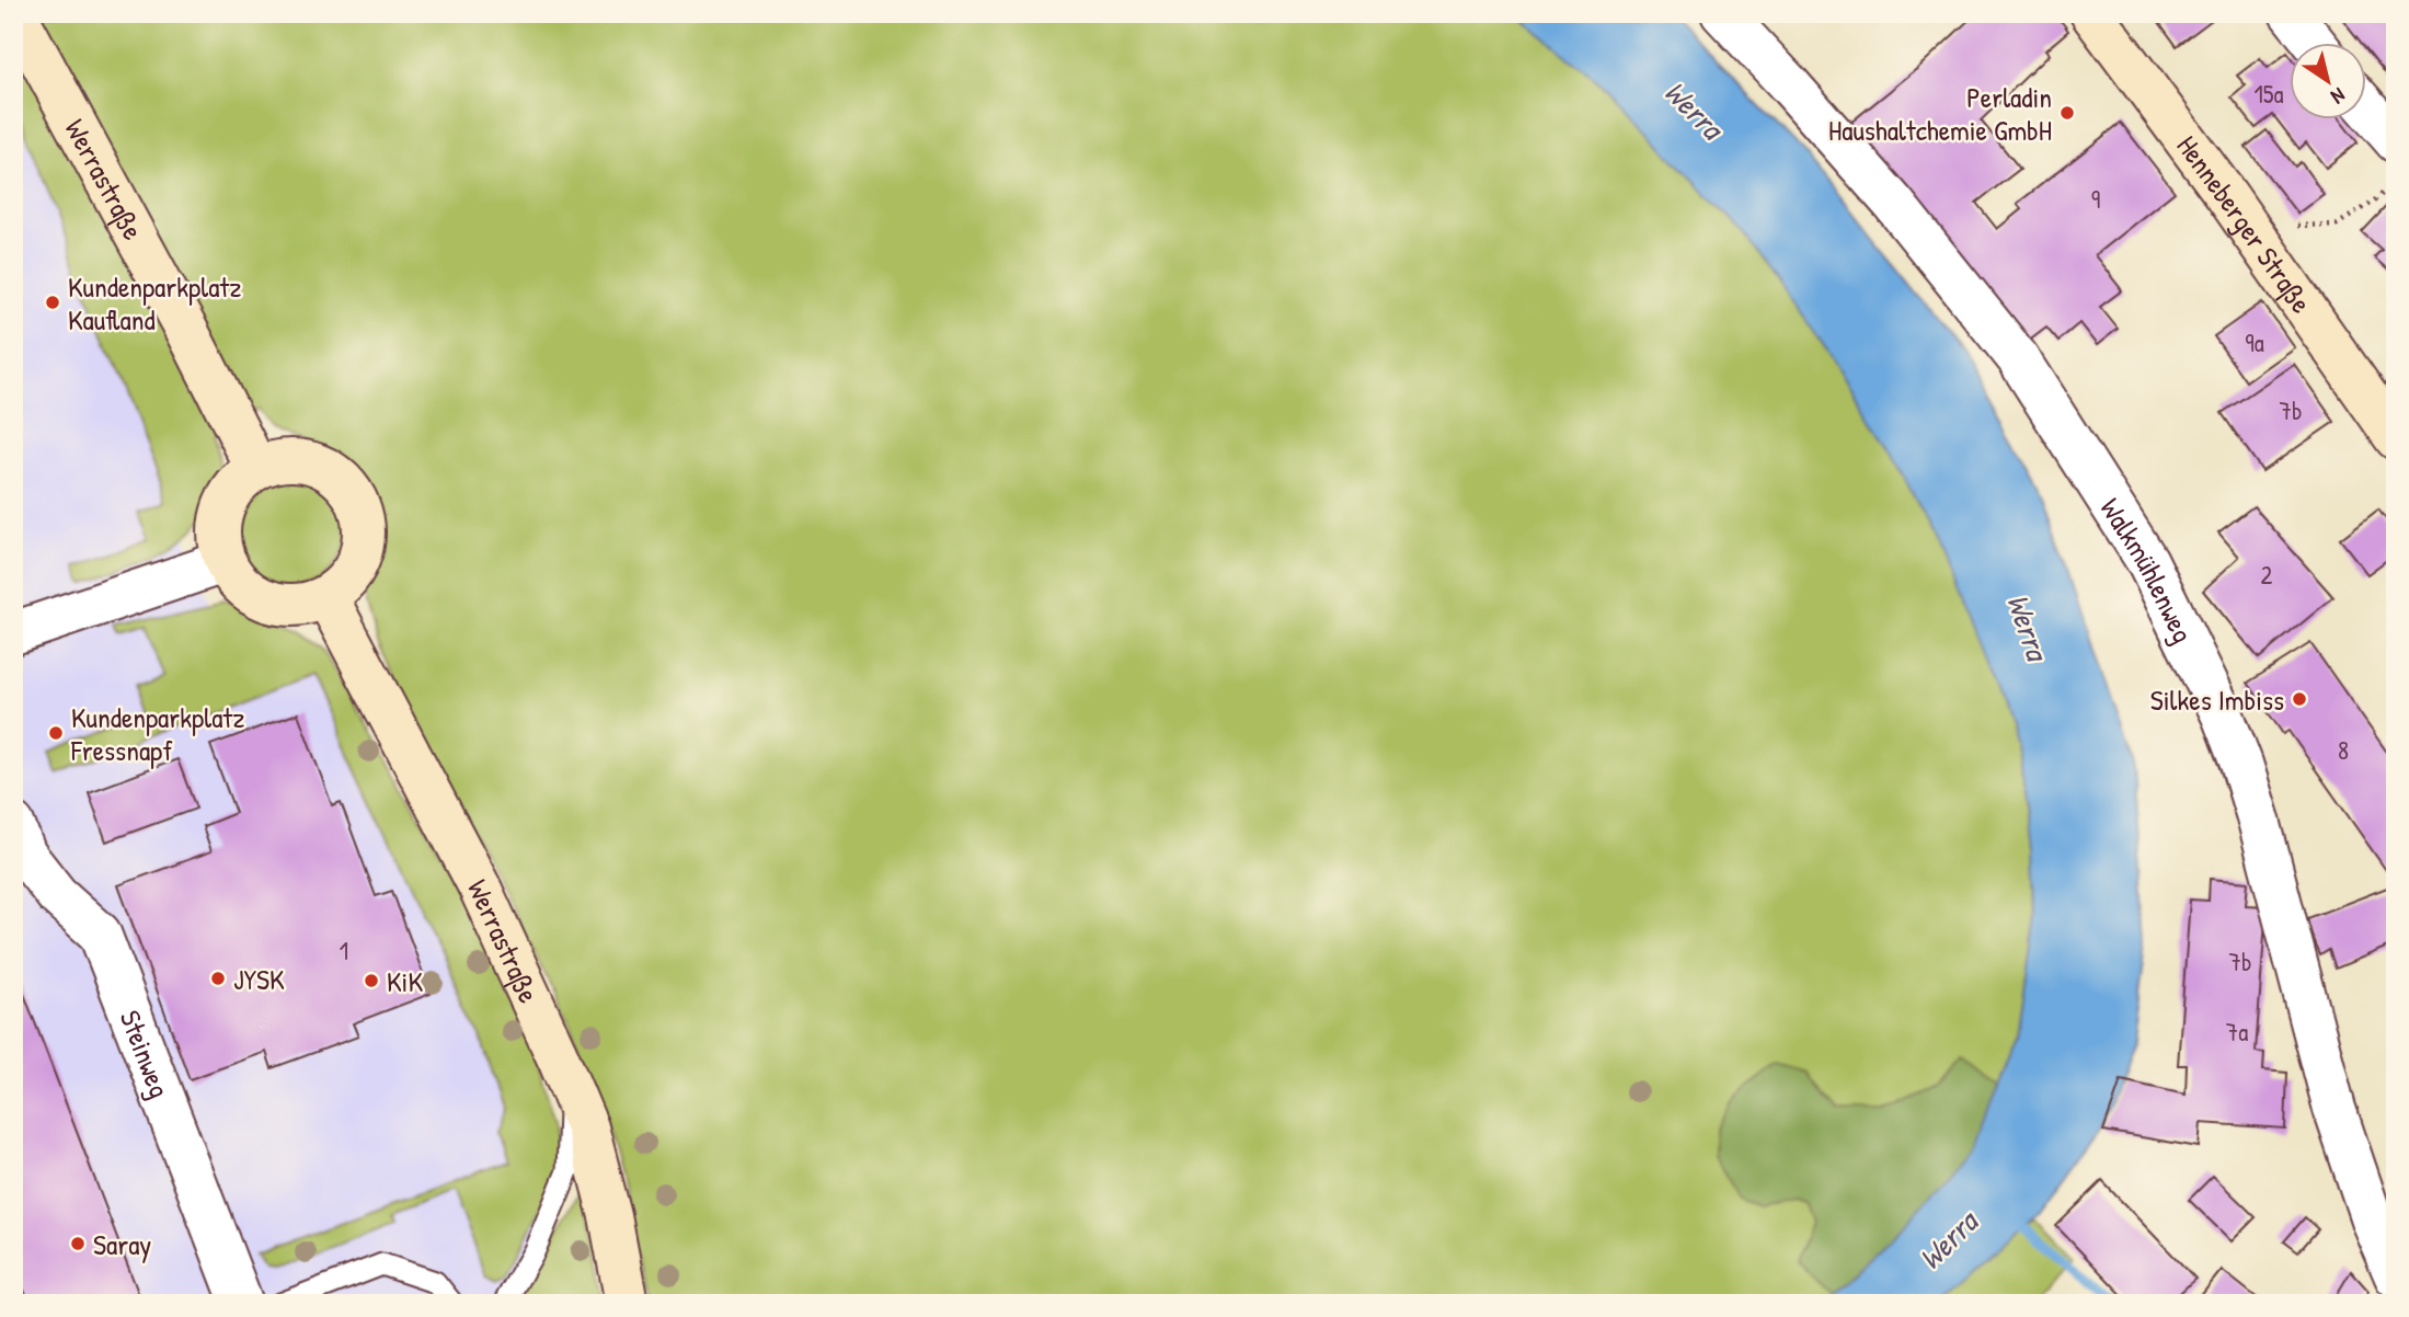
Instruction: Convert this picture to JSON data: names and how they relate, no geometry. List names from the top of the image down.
{
  "streets": {
    "street": [
      "Werrastraße",
      "Henneberger Straße",
      "Walkmühlenweg",
      "Steinweg"
    ]
  },
  "water": ["Werra"],
  "places": [
    "Perladin Haushaltchemie GmbH",
    "Kundenparkplatz Kaufland",
    "Silkes Imbiss",
    "Kundenparkplatz Fressnapf",
    "JYSK",
    "KiK",
    "Saray"
  ],
  "house_numbers": [
    "15a",
    "9",
    "9a",
    "7b",
    "2",
    "8",
    "1",
    "7b",
    "7a"
  ],
  "north": "bottom right"
}
